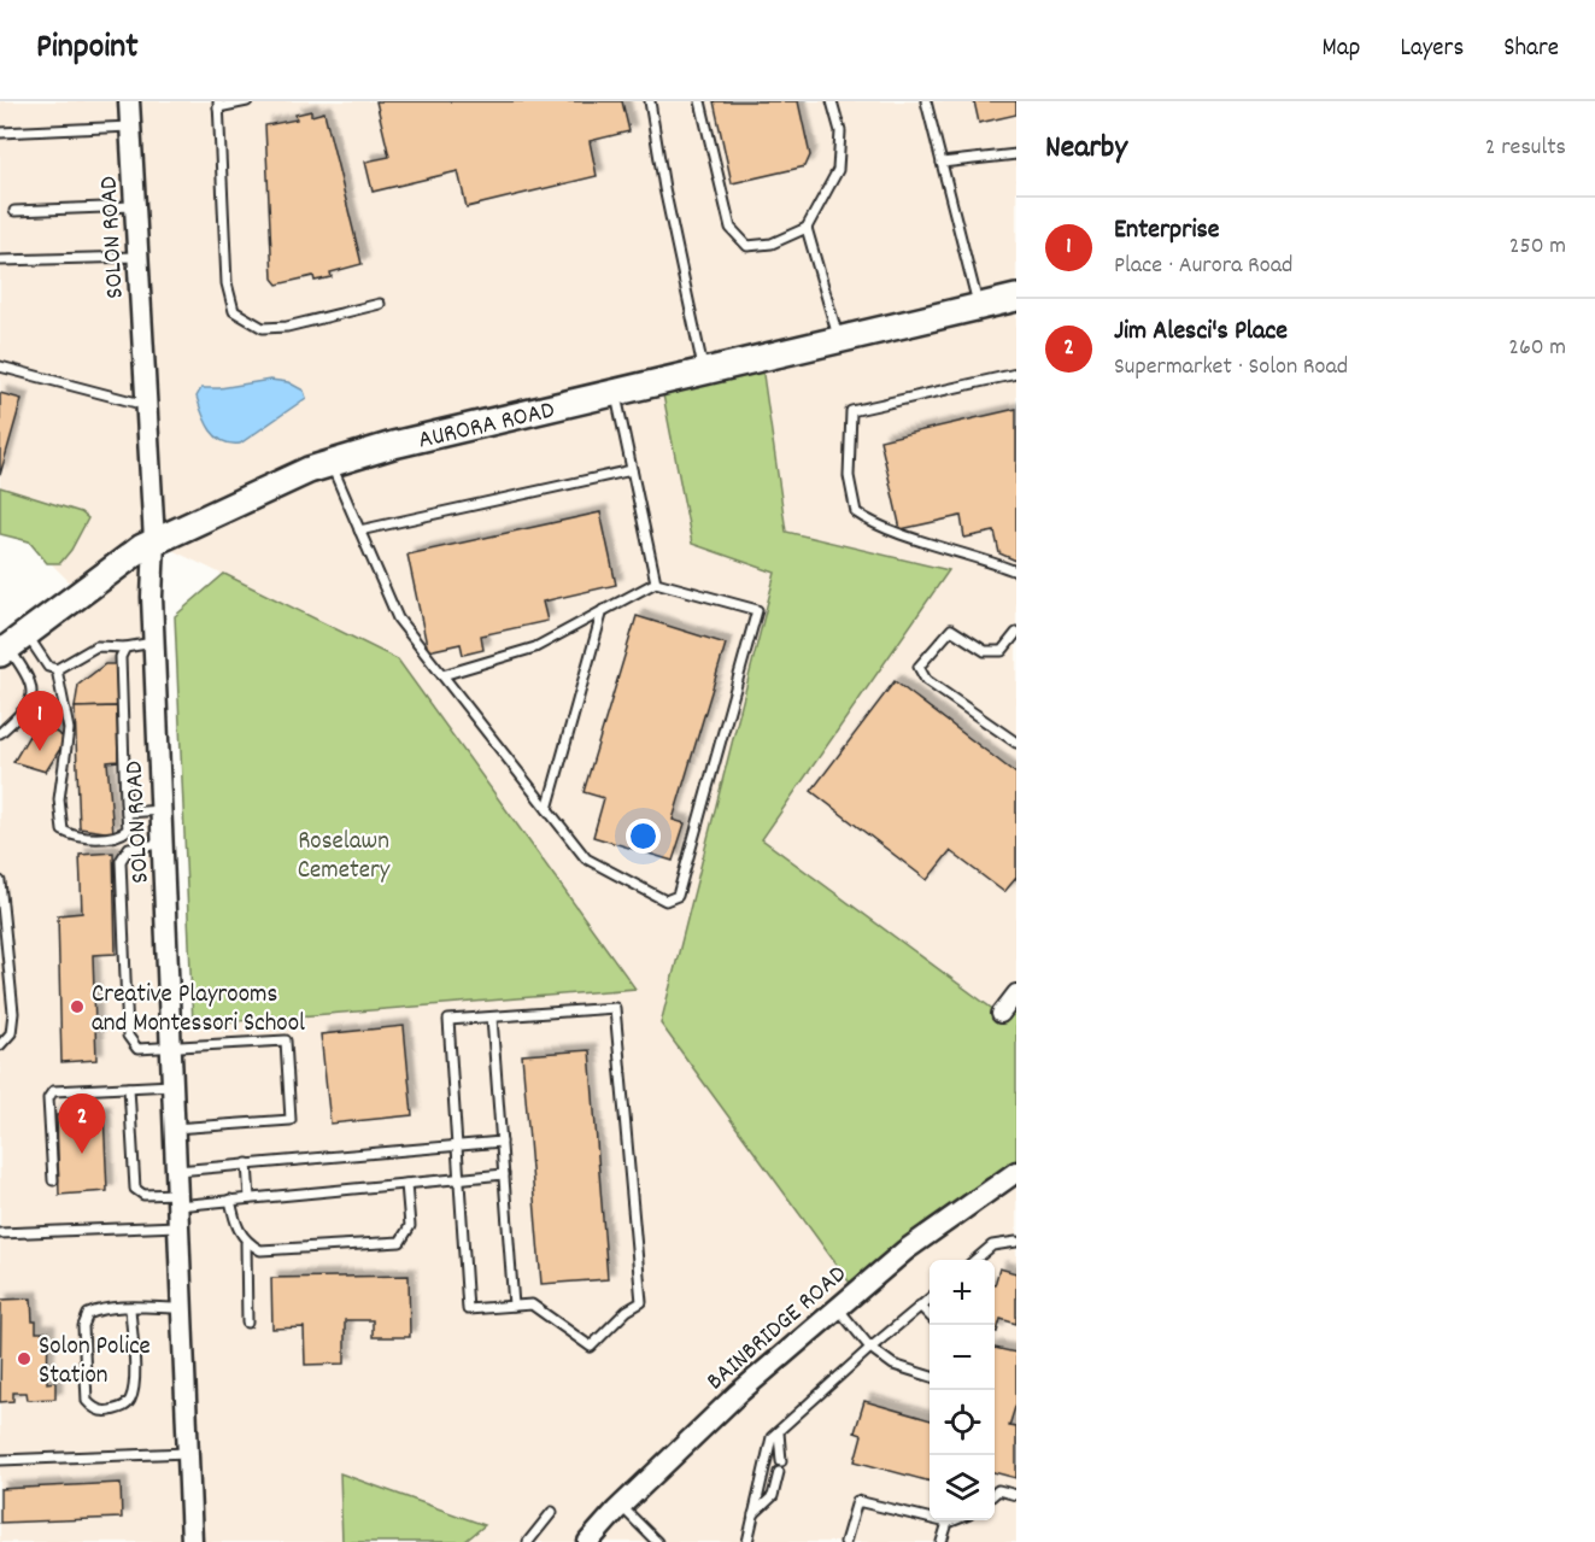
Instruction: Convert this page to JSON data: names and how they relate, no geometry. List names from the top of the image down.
{
  "streets": {
    "main road": ["AURORA ROAD"],
    "street": ["SOLON ROAD", "BAINBRIDGE ROAD"]
  },
  "crossings": [
    ["SOLON ROAD", "AURORA ROAD"]
  ],
  "parks": ["Roselawn Cemetery"],
  "places": ["Creative Playrooms and Montessori School", "Solon Police Station"],
  "page": {
    "header": "Pinpoint",
    "nav": ["Map", "Layers", "Share"],
    "heading": ["Nearby", "2 results"],
    "list": [
      {
        "mark": "1",
        "name": "Enterprise",
        "note": "Place · Aurora Road",
        "value": "250 m"
      },
      {
        "mark": "2",
        "name": "Jim Alesci's Place",
        "note": "Supermarket · Solon Road",
        "value": "260 m"
      }
    ],
    "pins": ["1", "2"],
    "map_buttons": ["+", "−"]
  }
}
